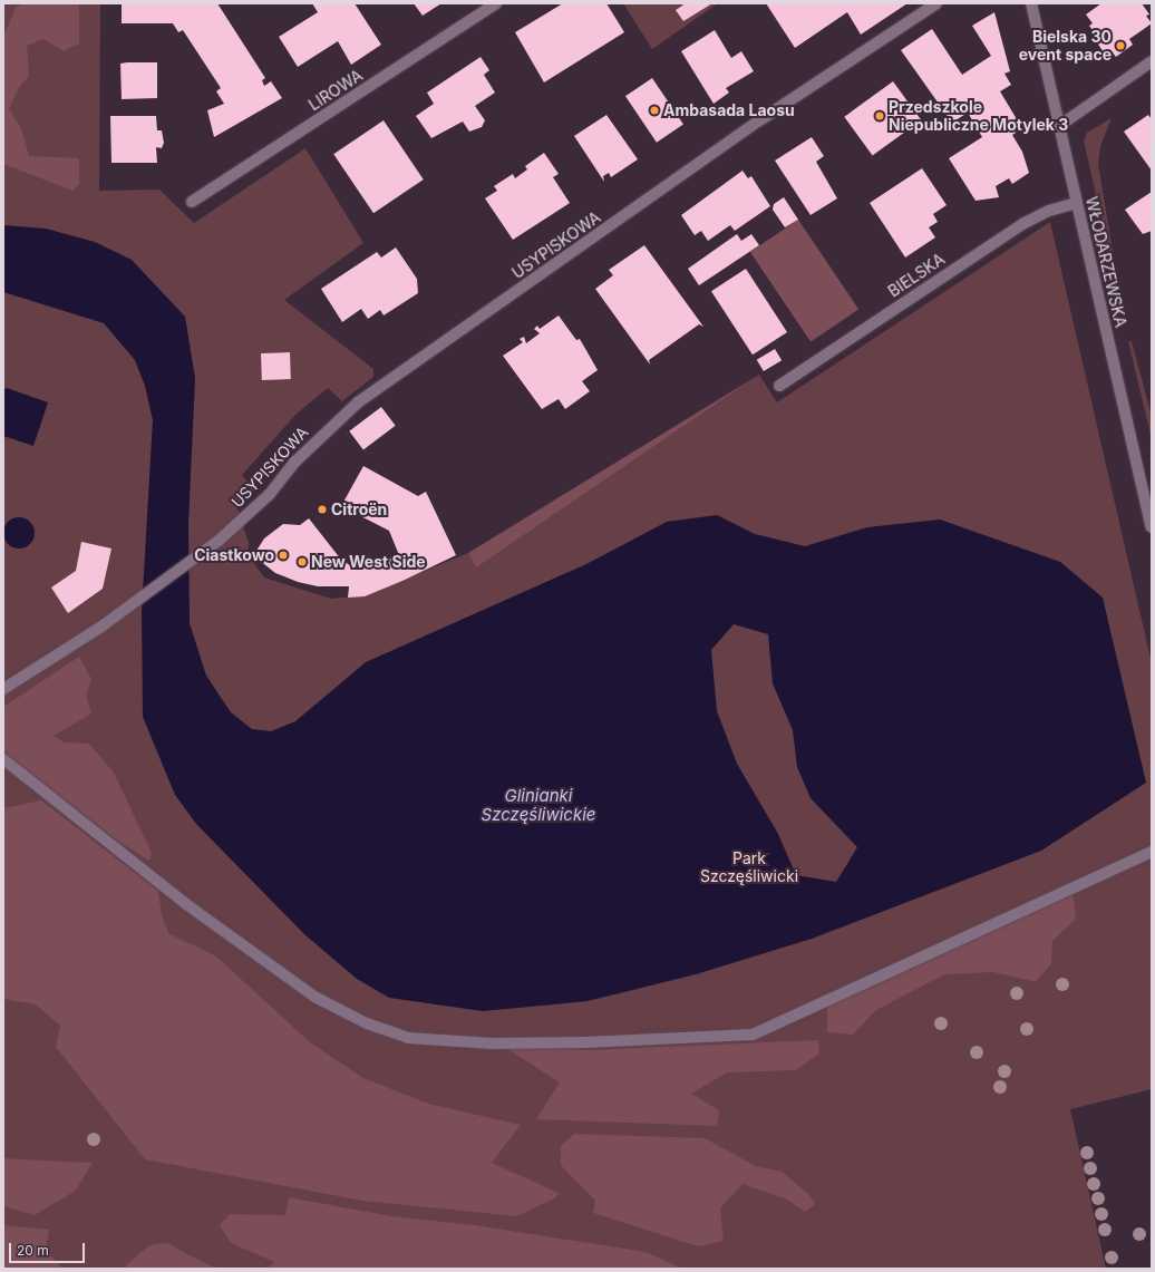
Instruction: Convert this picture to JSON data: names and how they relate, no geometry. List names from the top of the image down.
{
  "streets": {
    "street": [
      "LIROWA",
      "USYPISKOWA",
      "WŁODARZEWSKA",
      "BIELSKA"
    ]
  },
  "crossings": [
    ["WŁODARZEWSKA", "BIELSKA"]
  ],
  "water": ["Glinianki Szczęśliwickie"],
  "parks": ["Park Szczęśliwicki"],
  "places": [
    "Bielska 30 event space",
    "Ambasada Laosu",
    "Przedszkole Niepubliczne Motylek 3",
    "Citroën",
    "Ciastkowo",
    "New West Side"
  ],
  "scale_bar": "20 m"
}
